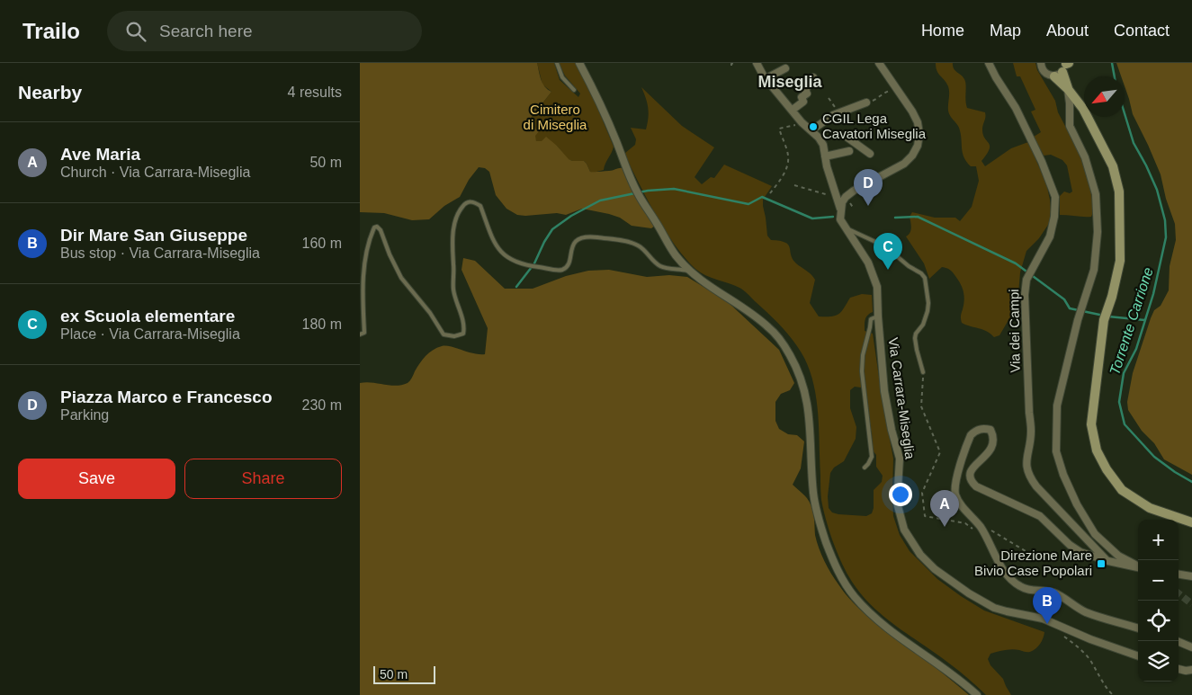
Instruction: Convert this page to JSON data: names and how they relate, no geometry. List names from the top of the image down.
{
  "streets": {
    "street": ["Via dei Campi", "Via Carrara-Miseglia"]
  },
  "districts": ["Miseglia"],
  "water": ["Torrente Carrione"],
  "parks": ["Cimitero di Miseglia"],
  "places": {
    "other": ["CGIL Lega Cavatori Miseglia"],
    "transit": ["Direzione Mare Bivio Case Popolari"]
  },
  "scale_bar": "50 m",
  "north": "bottom left",
  "page": {
    "header": "Trailo",
    "search": "Search here",
    "nav": [
      "Home",
      "Map",
      "About",
      "Contact"
    ],
    "heading": ["Nearby", "4 results"],
    "list": [
      {
        "mark": "A",
        "name": "Ave Maria",
        "note": "Church · Via Carrara-Miseglia",
        "value": "50 m"
      },
      {
        "mark": "B",
        "name": "Dir Mare San Giuseppe",
        "note": "Bus stop · Via Carrara-Miseglia",
        "value": "160 m"
      },
      {
        "mark": "C",
        "name": "ex Scuola elementare",
        "note": "Place · Via Carrara-Miseglia",
        "value": "180 m"
      },
      {
        "mark": "D",
        "name": "Piazza Marco e Francesco",
        "note": "Parking",
        "value": "230 m"
      }
    ],
    "pins": [
      "D",
      "C",
      "A",
      "B"
    ],
    "buttons": ["Save", "Share"],
    "map_buttons": ["+", "−"],
    "scale": "50 m"
  }
}
